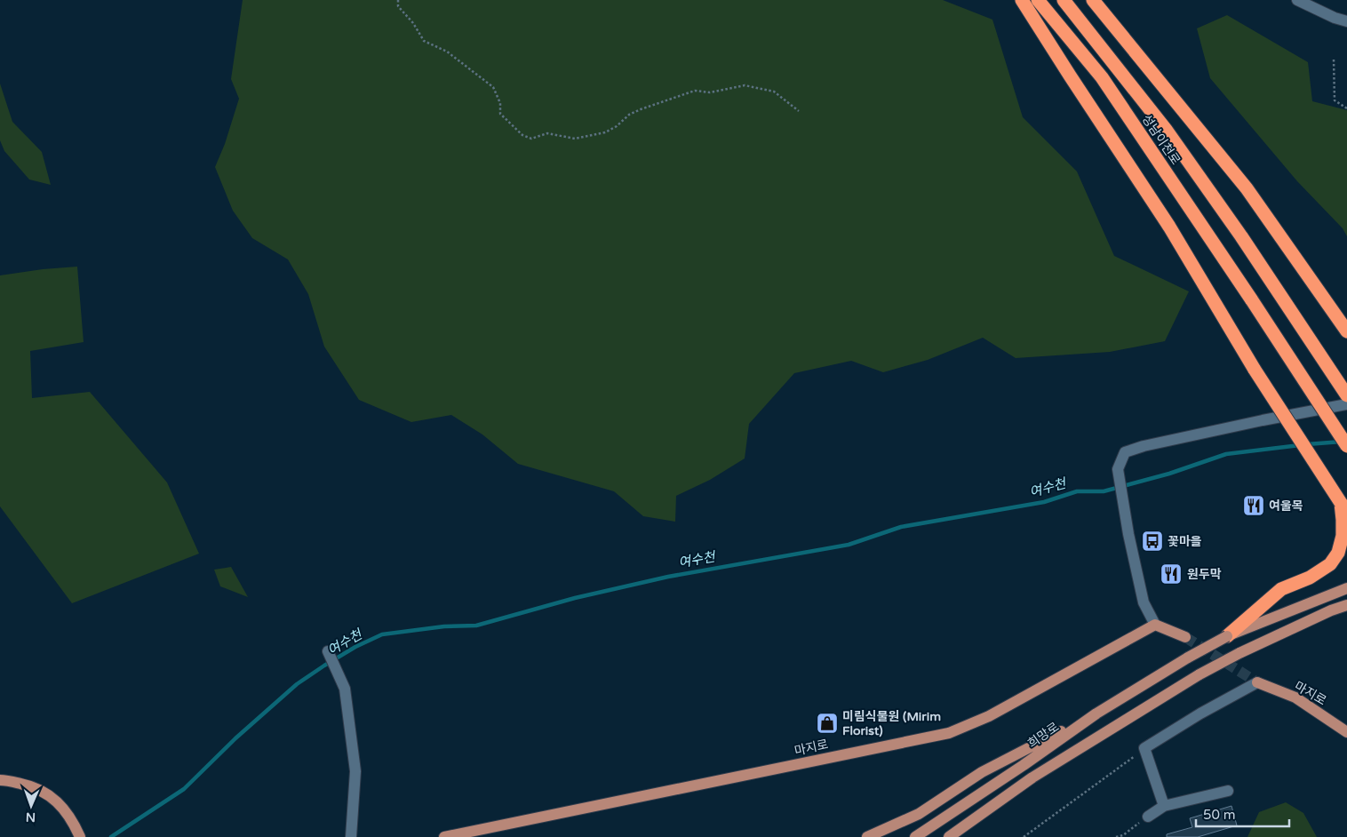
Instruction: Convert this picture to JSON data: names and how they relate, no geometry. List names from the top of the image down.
{
  "streets": {
    "highway": ["성남이천로"],
    "main road": ["마지로", "희망로"]
  },
  "water": ["여수천"],
  "places": {
    "restaurant": ["여울목", "원두막"],
    "bus stop": ["꽃마을"],
    "shop": ["미림식물원 (Mirim Florist)"]
  },
  "scale_bar": "50 m",
  "north": "bottom"
}
